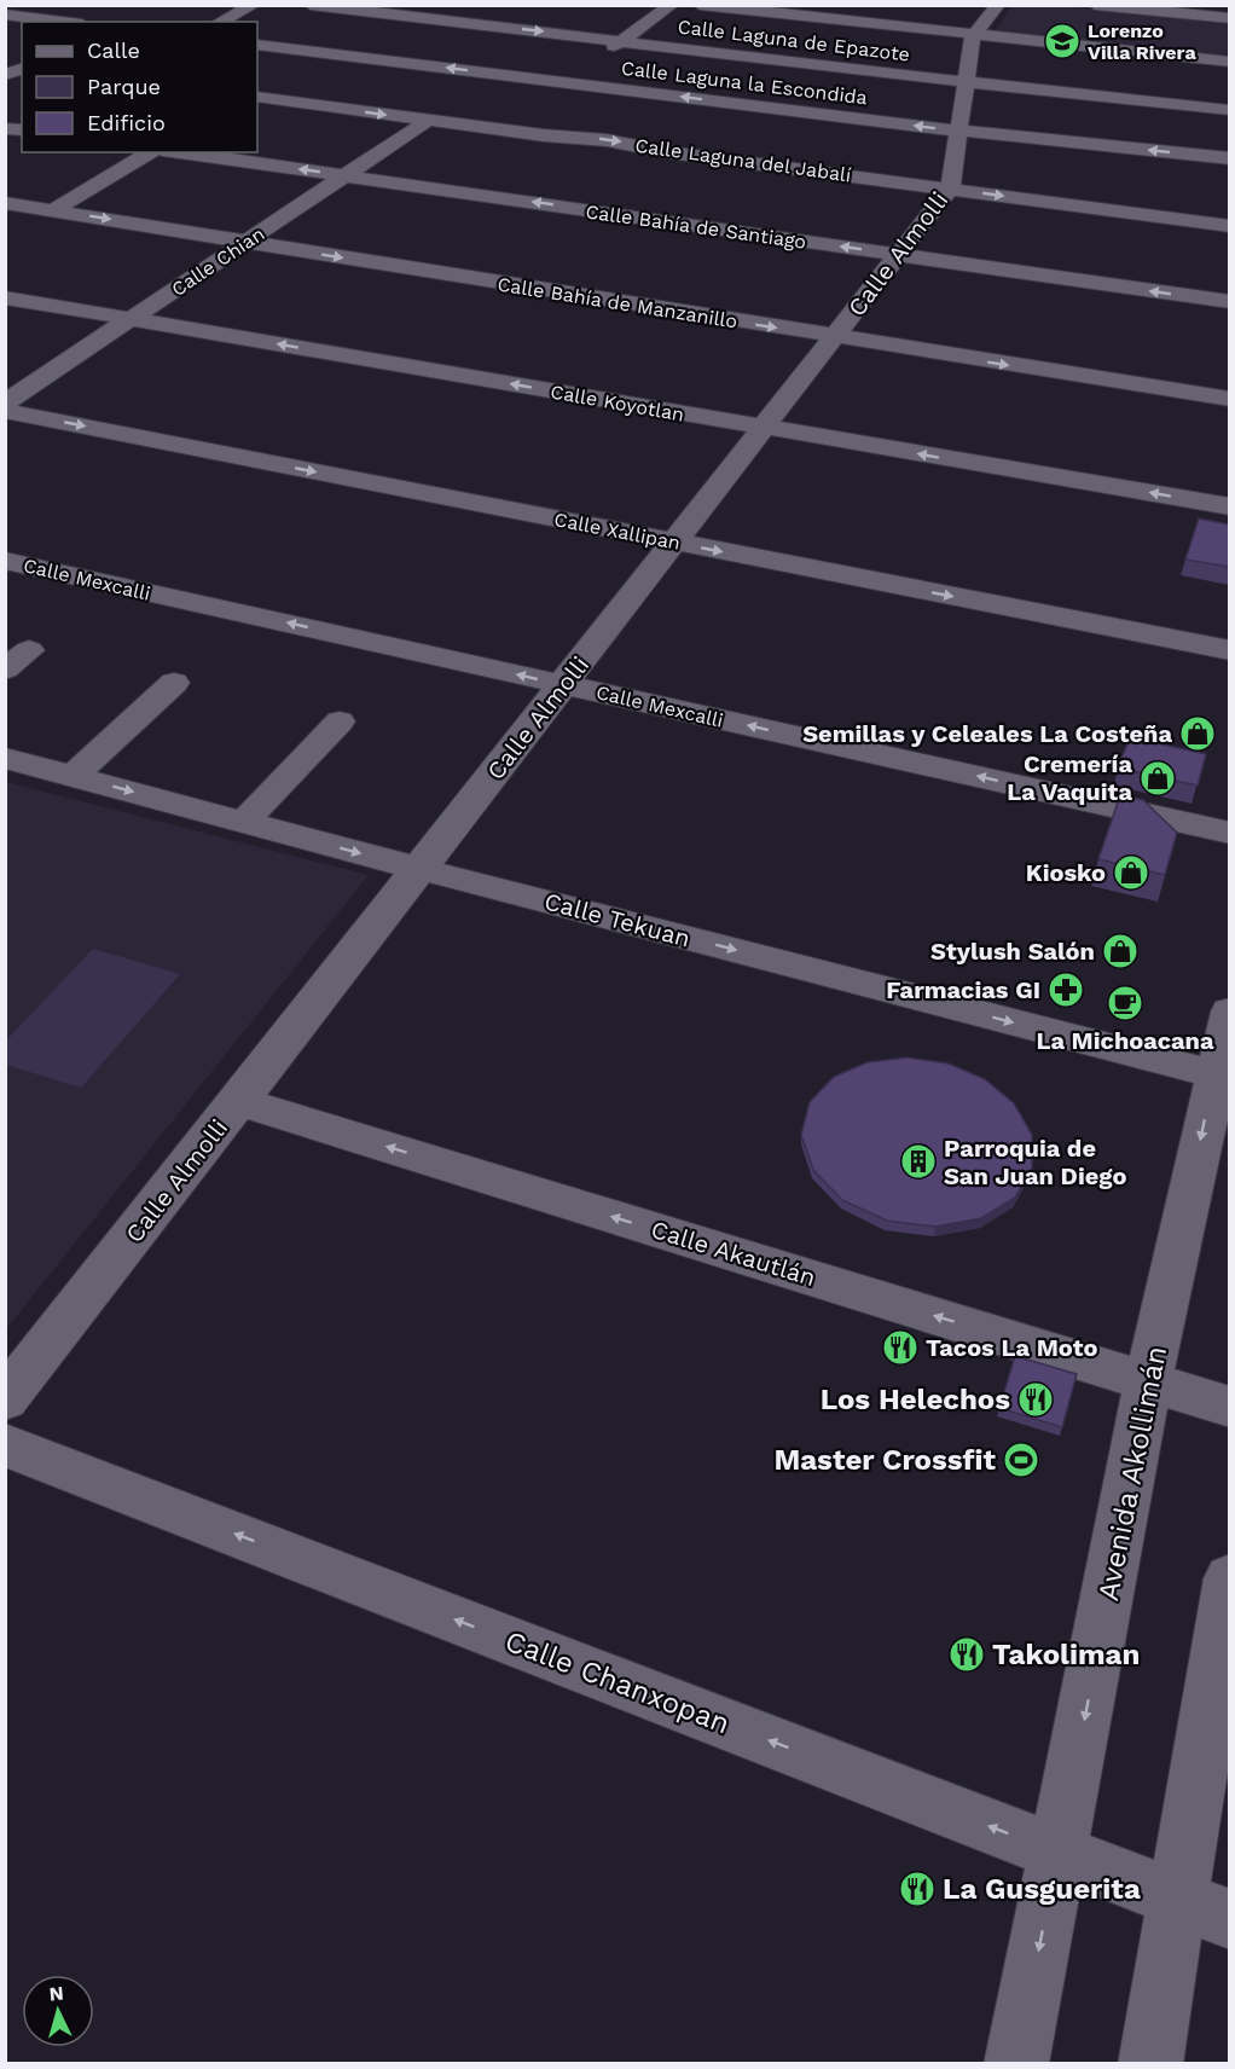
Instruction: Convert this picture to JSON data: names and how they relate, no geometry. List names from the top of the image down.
{
  "streets": {
    "street": [
      "Calle Laguna de Epazote",
      "Calle Laguna la Escondida",
      "Calle Laguna del Jabalí",
      "Calle Bahía de Santiago",
      "Calle Almolli",
      "Calle Chian",
      "Calle Bahía de Manzanillo",
      "Calle Koyotlan",
      "Calle Xallipan",
      "Calle Mexcalli",
      "Calle Tekuan",
      "Calle Akautlán",
      "Avenida Akollimán",
      "Calle Chanxopan"
    ]
  },
  "crossings": [
    ["Calle Laguna de Epazote", "Calle Almolli"],
    ["Calle Laguna la Escondida", "Calle Almolli"],
    ["Calle Laguna del Jabalí", "Calle Almolli"],
    ["Calle Laguna del Jabalí", "Calle Chian"],
    ["Calle Bahía de Santiago", "Calle Almolli"],
    ["Calle Bahía de Santiago", "Calle Chian"],
    ["Calle Almolli", "Calle Bahía de Manzanillo"],
    ["Calle Almolli", "Calle Koyotlan"],
    ["Calle Almolli", "Calle Xallipan"],
    ["Calle Almolli", "Calle Mexcalli"],
    ["Calle Almolli", "Calle Tekuan"],
    ["Calle Almolli", "Calle Akautlán"],
    ["Calle Chian", "Calle Bahía de Manzanillo"],
    ["Calle Chian", "Calle Koyotlan"],
    ["Calle Tekuan", "Avenida Akollimán"],
    ["Calle Akautlán", "Avenida Akollimán"],
    ["Avenida Akollimán", "Calle Chanxopan"]
  ],
  "one_way": [
    "Calle Koyotlan",
    "Calle Xallipan",
    "Calle Mexcalli",
    "Calle Tekuan",
    "Calle Akautlán",
    "Calle Chanxopan"
  ],
  "places": {
    "school or university": ["Lorenzo Villa Rivera"],
    "shop": [
      "Semillas y Celeales La Costeña",
      "Cremería La Vaquita",
      "Kiosko",
      "Stylush Salón"
    ],
    "pharmacy": ["Farmacias GI"],
    "cafe": ["La Michoacana"],
    "building": ["Parroquia de San Juan Diego"],
    "restaurant": [
      "Tacos La Moto",
      "Los Helechos",
      "Takoliman",
      "La Gusguerita"
    ],
    "sports": ["Master Crossfit"]
  },
  "legend": ["Calle", "Parque", "Edificio"],
  "north": "top"
}
